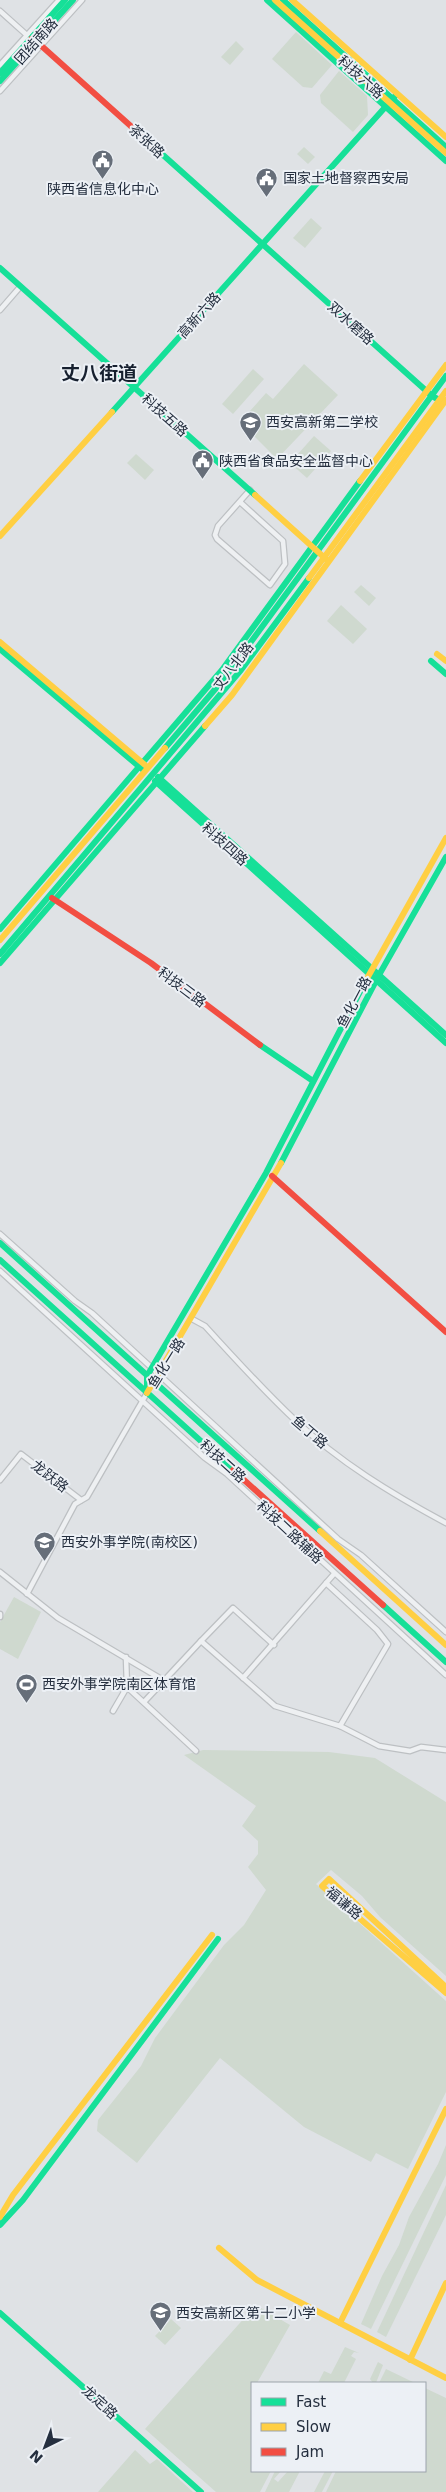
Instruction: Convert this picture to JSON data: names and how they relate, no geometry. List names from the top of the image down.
{
  "streets": {
    "main road": [
      "团结南路",
      "科技六路",
      "茶张路",
      "高新六路",
      "双水磨路",
      "科技五路",
      "丈八北路",
      "科技四路",
      "科技三路",
      "鱼化一路",
      "科技二路",
      "福谦路",
      "龙定路"
    ],
    "street": ["鱼丁路", "龙跃路", "科技二路辅路"]
  },
  "crossings": [
    ["团结南路", "茶张路"],
    ["科技六路", "高新六路"],
    ["茶张路", "高新六路"],
    ["茶张路", "双水磨路"],
    ["高新六路", "双水磨路"],
    ["高新六路", "科技五路"],
    ["双水磨路", "丈八北路"],
    ["科技五路", "丈八北路"],
    ["丈八北路", "科技四路"],
    ["丈八北路", "科技三路"],
    ["科技四路", "鱼化一路"],
    ["科技三路", "鱼化一路"],
    ["鱼化一路", "鱼丁路"],
    ["鱼化一路", "科技二路"],
    ["鱼化一路", "科技二路辅路"]
  ],
  "districts": ["丈八街道"],
  "places": {
    "public building": ["陕西省信息化中心", "国家土地督察西安局", "陕西省食品安全监督中心"],
    "school or university": ["西安高新第二学校", "西安外事学院(南校区)", "西安高新区第十二小学"],
    "sports": ["西安外事学院南区体育馆"]
  },
  "legend": ["Fast", "Slow", "Jam"],
  "north": "bottom left"
}
